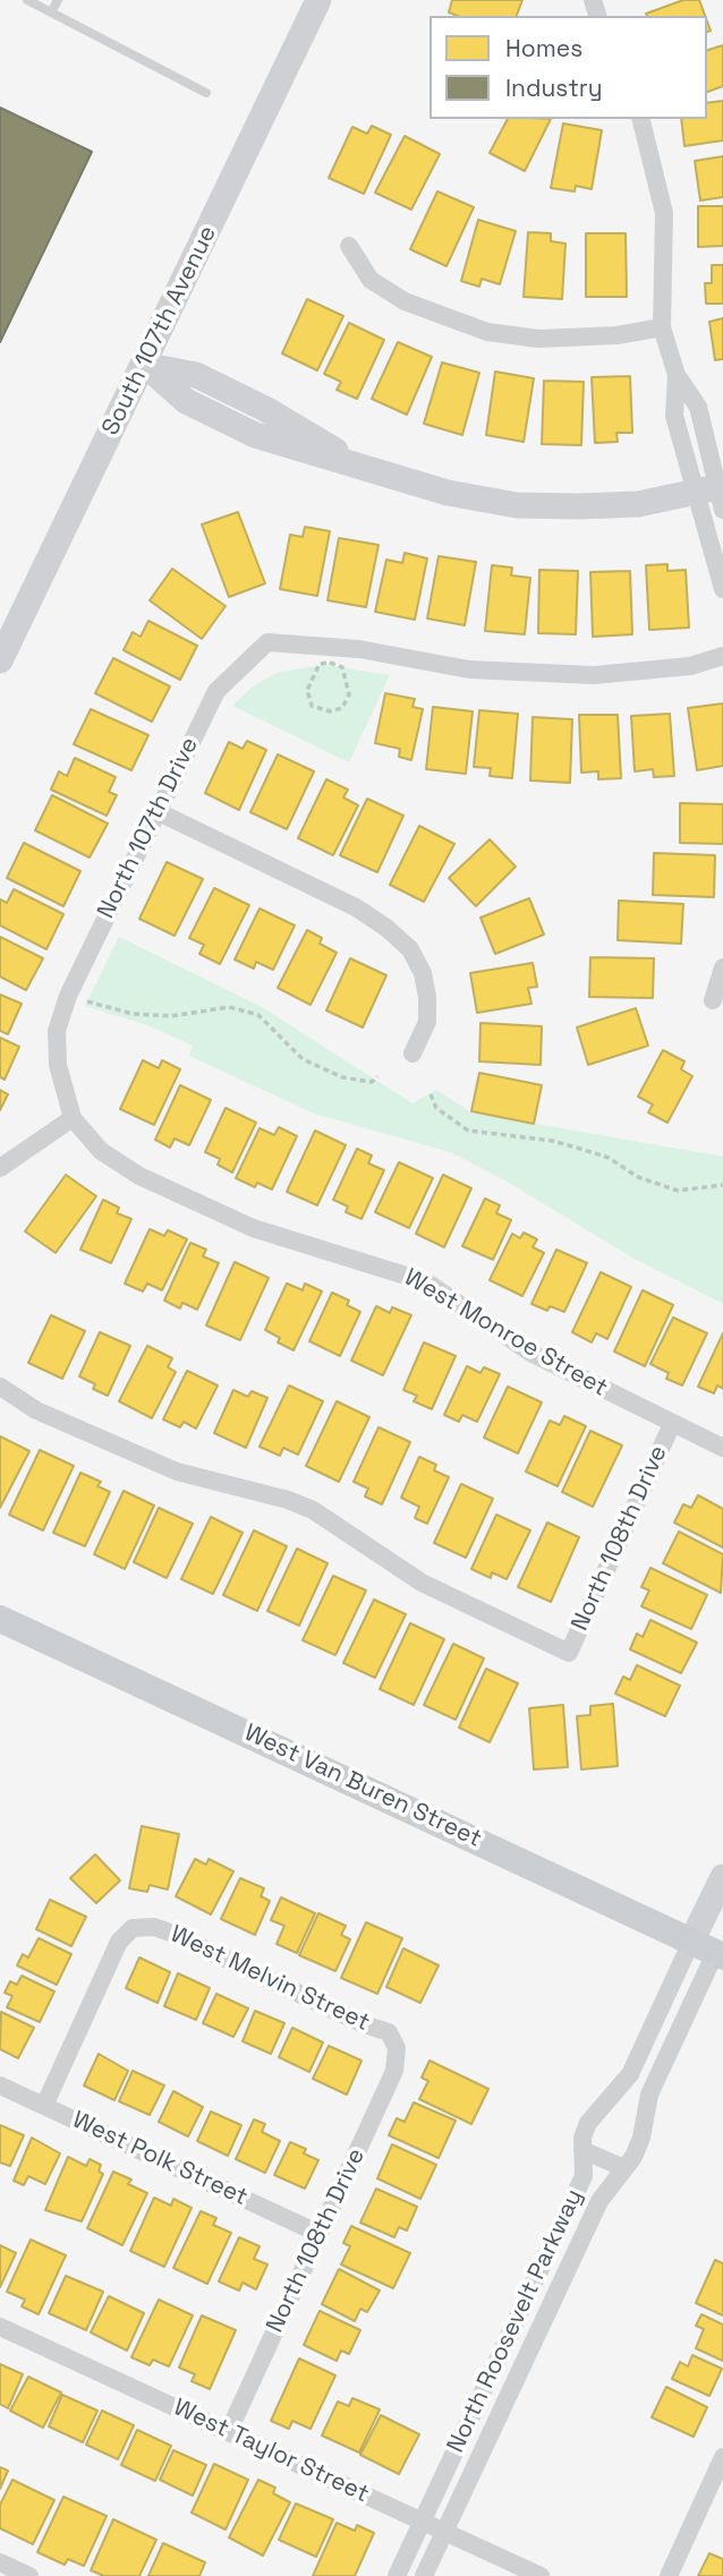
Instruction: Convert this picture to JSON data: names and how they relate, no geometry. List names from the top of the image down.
{
  "streets": {
    "main road": ["South 107th Avenue", "West Van Buren Street"],
    "street": [
      "North 107th Drive",
      "West Monroe Street",
      "North 108th Drive",
      "West Melvin Street",
      "West Polk Street",
      "North Roosevelt Parkway",
      "West Taylor Street"
    ]
  },
  "crossings": [
    ["North 107th Drive", "West Monroe Street"],
    ["West Monroe Street", "North 108th Drive"],
    ["North 108th Drive", "West Melvin Street"],
    ["North 108th Drive", "West Polk Street"],
    ["North 108th Drive", "West Taylor Street"],
    ["West Van Buren Street", "North Roosevelt Parkway"],
    ["West Melvin Street", "West Polk Street"],
    ["North Roosevelt Parkway", "West Taylor Street"]
  ],
  "legend": ["Homes", "Industry"]
}
